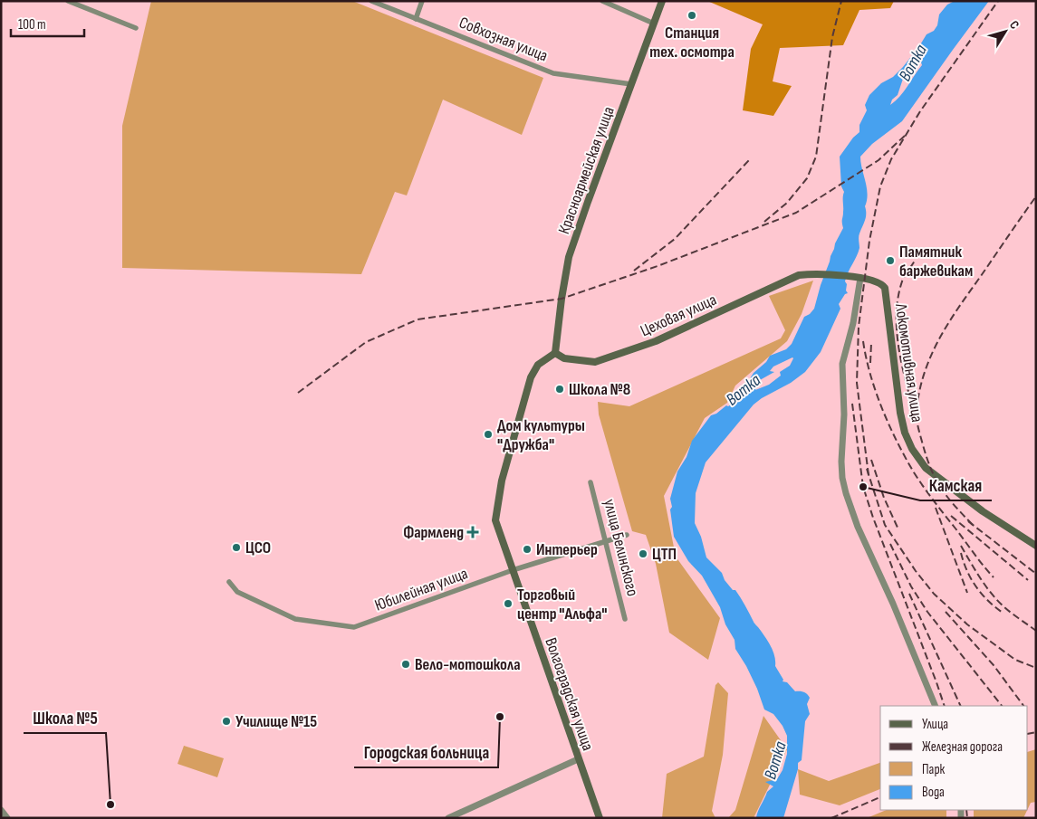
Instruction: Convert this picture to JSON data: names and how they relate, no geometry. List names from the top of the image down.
{
  "streets": {
    "main road": [
      "Красноармейская улица",
      "Цеховая улица",
      "Локомотивная улица",
      "Волгоградская улица"
    ],
    "street": ["Совхозная улица", "улица Белинского", "Юбилейная улица"]
  },
  "crossings": [
    ["Совхозная улица", "Красноармейская улица"],
    ["Красноармейская улица", "Цеховая улица"],
    ["Красноармейская улица", "Волгоградская улица"],
    ["Цеховая улица", "Локомотивная улица"],
    ["Цеховая улица", "Волгоградская улица"],
    ["улица Белинского", "Юбилейная улица"],
    ["Юбилейная улица", "Волгоградская улица"]
  ],
  "water": ["Вотка"],
  "places": {
    "other": [
      "Станция тех. осмотра",
      "Памятник баржевикам",
      "Школа №8",
      "Дом культуры \"Дружба\"",
      "Камская",
      "ЦСО",
      "Интерьер",
      "ЦТП",
      "Торговый центр \"Альфа\"",
      "Вело-мотошкола",
      "Городская больница",
      "Училище №15",
      "Школа №5"
    ],
    "health": ["Фармленд"]
  },
  "legend": [
    "Улица",
    "Железная дорога",
    "Парк",
    "Вода"
  ],
  "scale_bar": "100 m",
  "north": "top right"
}
